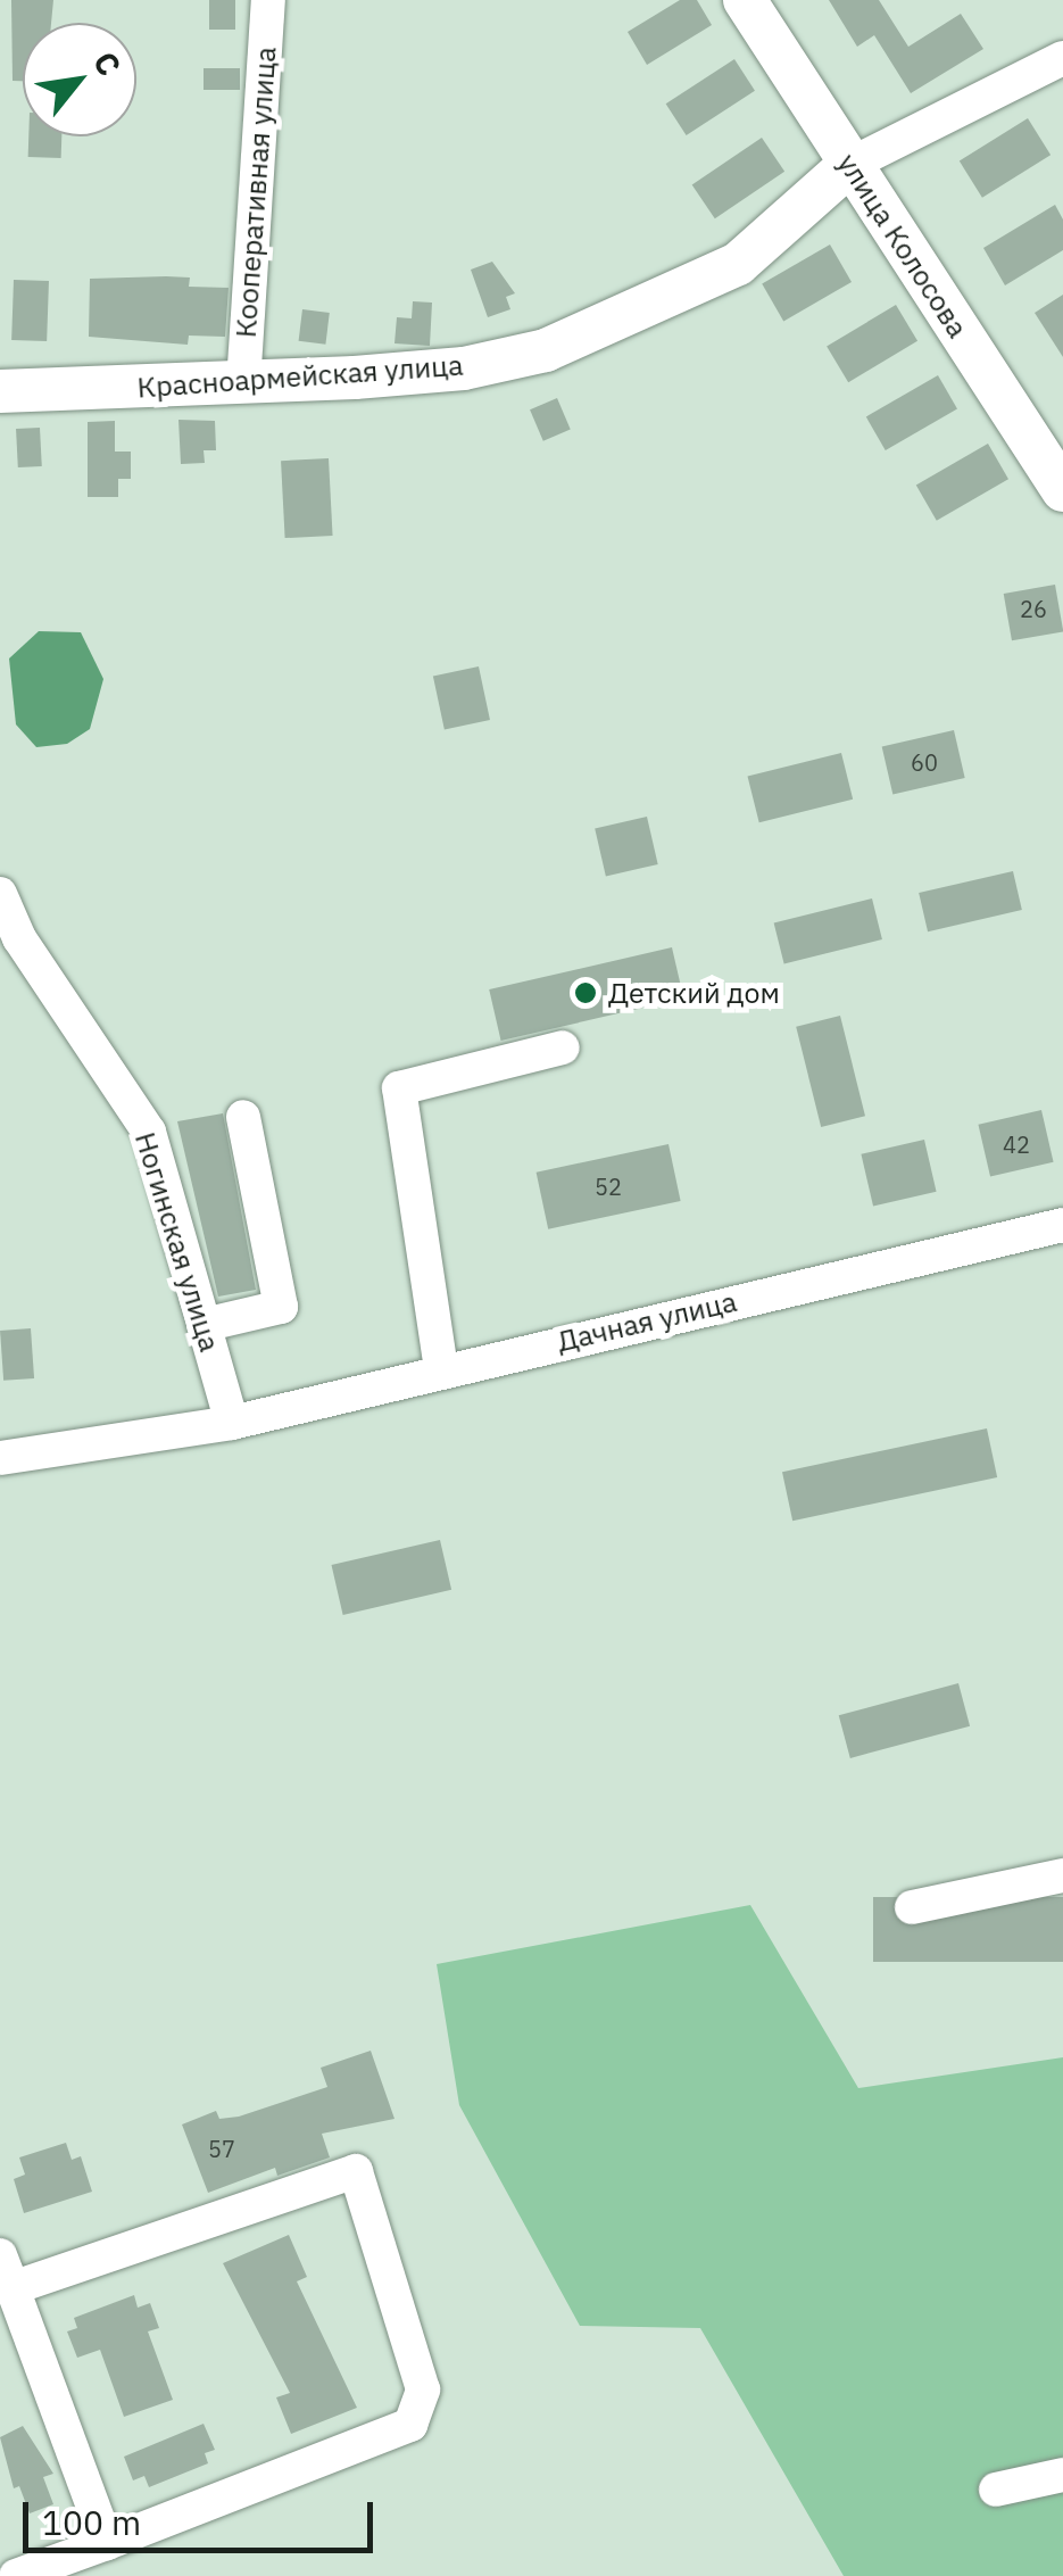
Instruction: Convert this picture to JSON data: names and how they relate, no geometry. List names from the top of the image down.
{
  "streets": {
    "main road": ["улица Колосова", "Красноармейская улица"],
    "street": ["Кооперативная улица", "Ногинская улица", "Дачная улица"]
  },
  "crossings": [
    ["Кооперативная улица", "Красноармейская улица"],
    ["улица Колосова", "Красноармейская улица"],
    ["Ногинская улица", "Дачная улица"]
  ],
  "places": ["Детский дом"],
  "house_numbers": [
    "26",
    "60",
    "42",
    "52",
    "57"
  ],
  "scale_bar": "100 m",
  "north": "top right"
}
